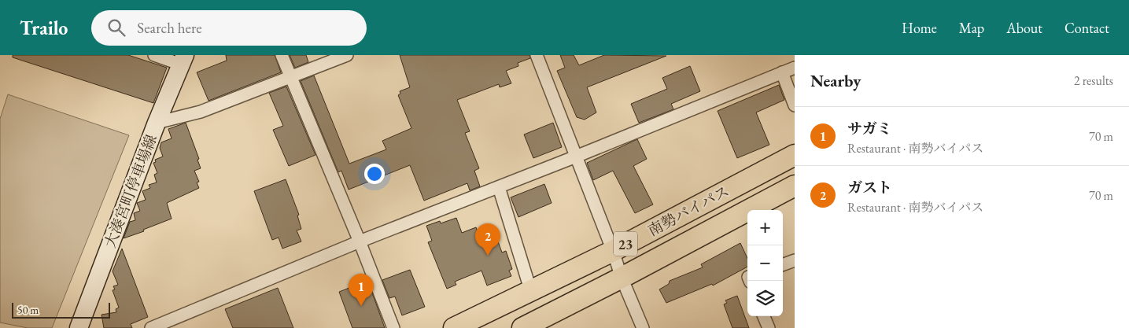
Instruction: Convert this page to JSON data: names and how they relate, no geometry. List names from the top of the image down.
{
  "streets": {
    "highway": ["南勢バイパス", "23"],
    "main road": ["大湊宮町停車場線"]
  },
  "scale_bar": "50 m",
  "page": {
    "header": "Trailo",
    "search": "Search here",
    "nav": [
      "Home",
      "Map",
      "About",
      "Contact"
    ],
    "heading": ["Nearby", "2 results"],
    "list": [
      {
        "mark": "1",
        "name": "サガミ",
        "note": "Restaurant · 南勢バイパス",
        "value": "70 m"
      },
      {
        "mark": "2",
        "name": "ガスト",
        "note": "Restaurant · 南勢バイパス",
        "value": "70 m"
      }
    ],
    "map_buttons": ["+", "−"],
    "pins": ["2", "1"],
    "scale": "50 m"
  }
}
